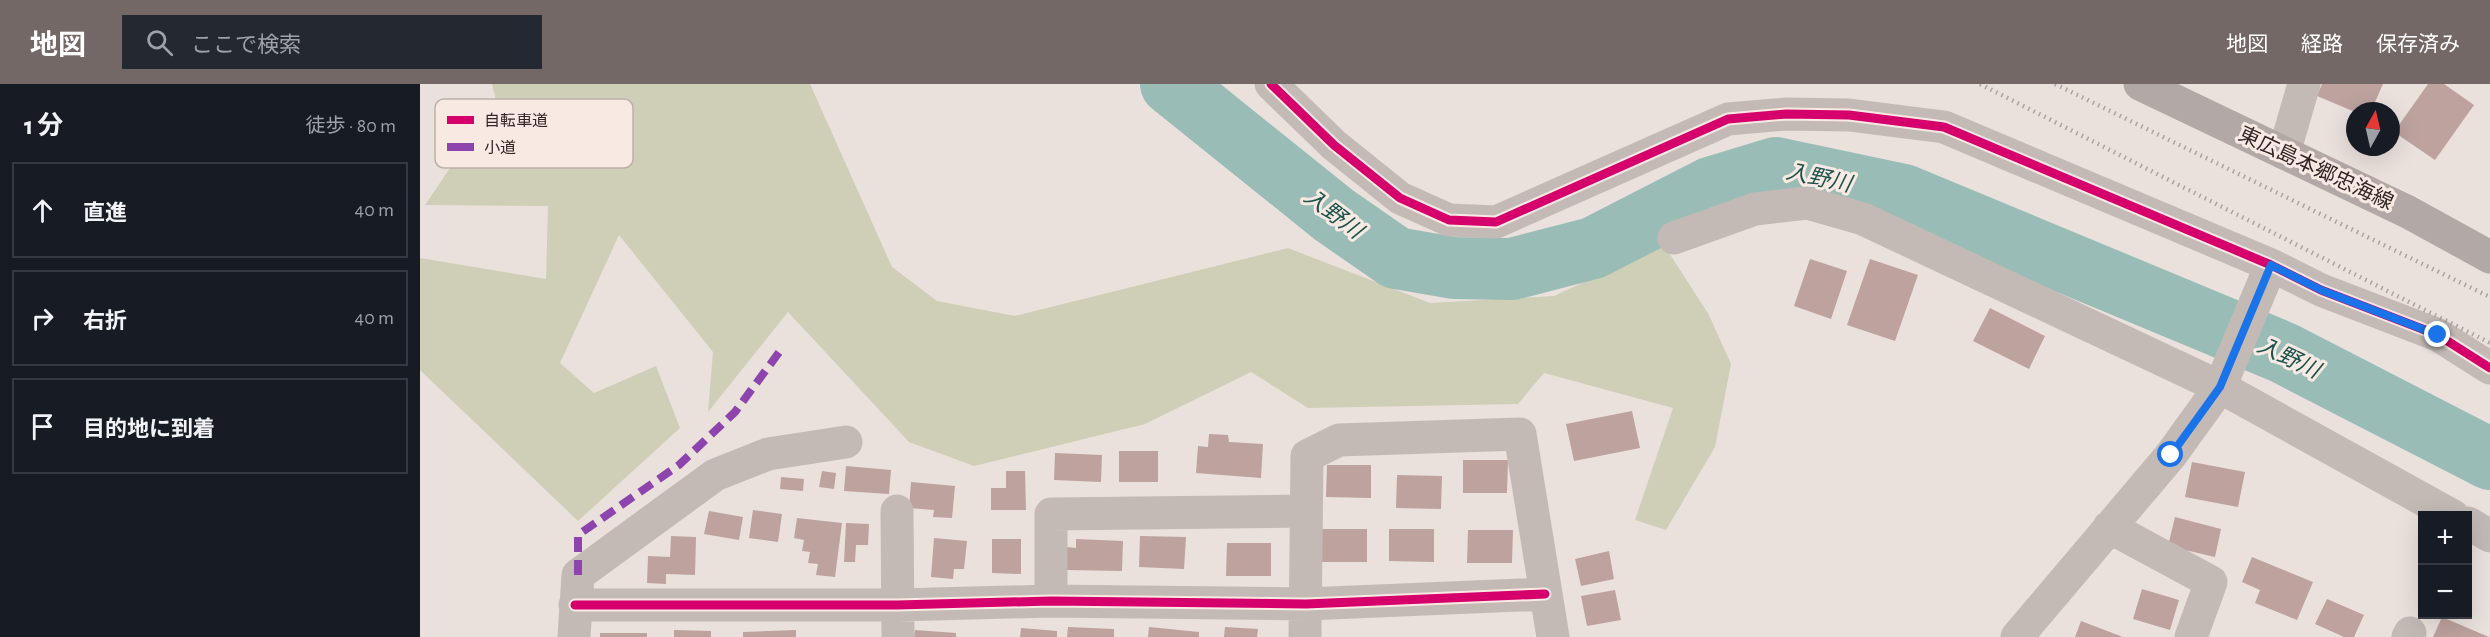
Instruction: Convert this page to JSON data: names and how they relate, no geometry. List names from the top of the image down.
{
  "streets": {
    "main road": ["東広島本郷忠海線"]
  },
  "water": ["入野川"],
  "legend": ["自転車道", "小道"],
  "north": "top",
  "page": {
    "header": "地図",
    "search": "ここで検索",
    "nav": ["地図", "経路", "保存済み"],
    "heading": ["1 分", "徒歩 · 80 m"],
    "list": [
      ["直進", "40 m"],
      ["右折", "40 m"],
      "目的地に到着"
    ],
    "map_buttons": ["+", "−"]
  }
}
